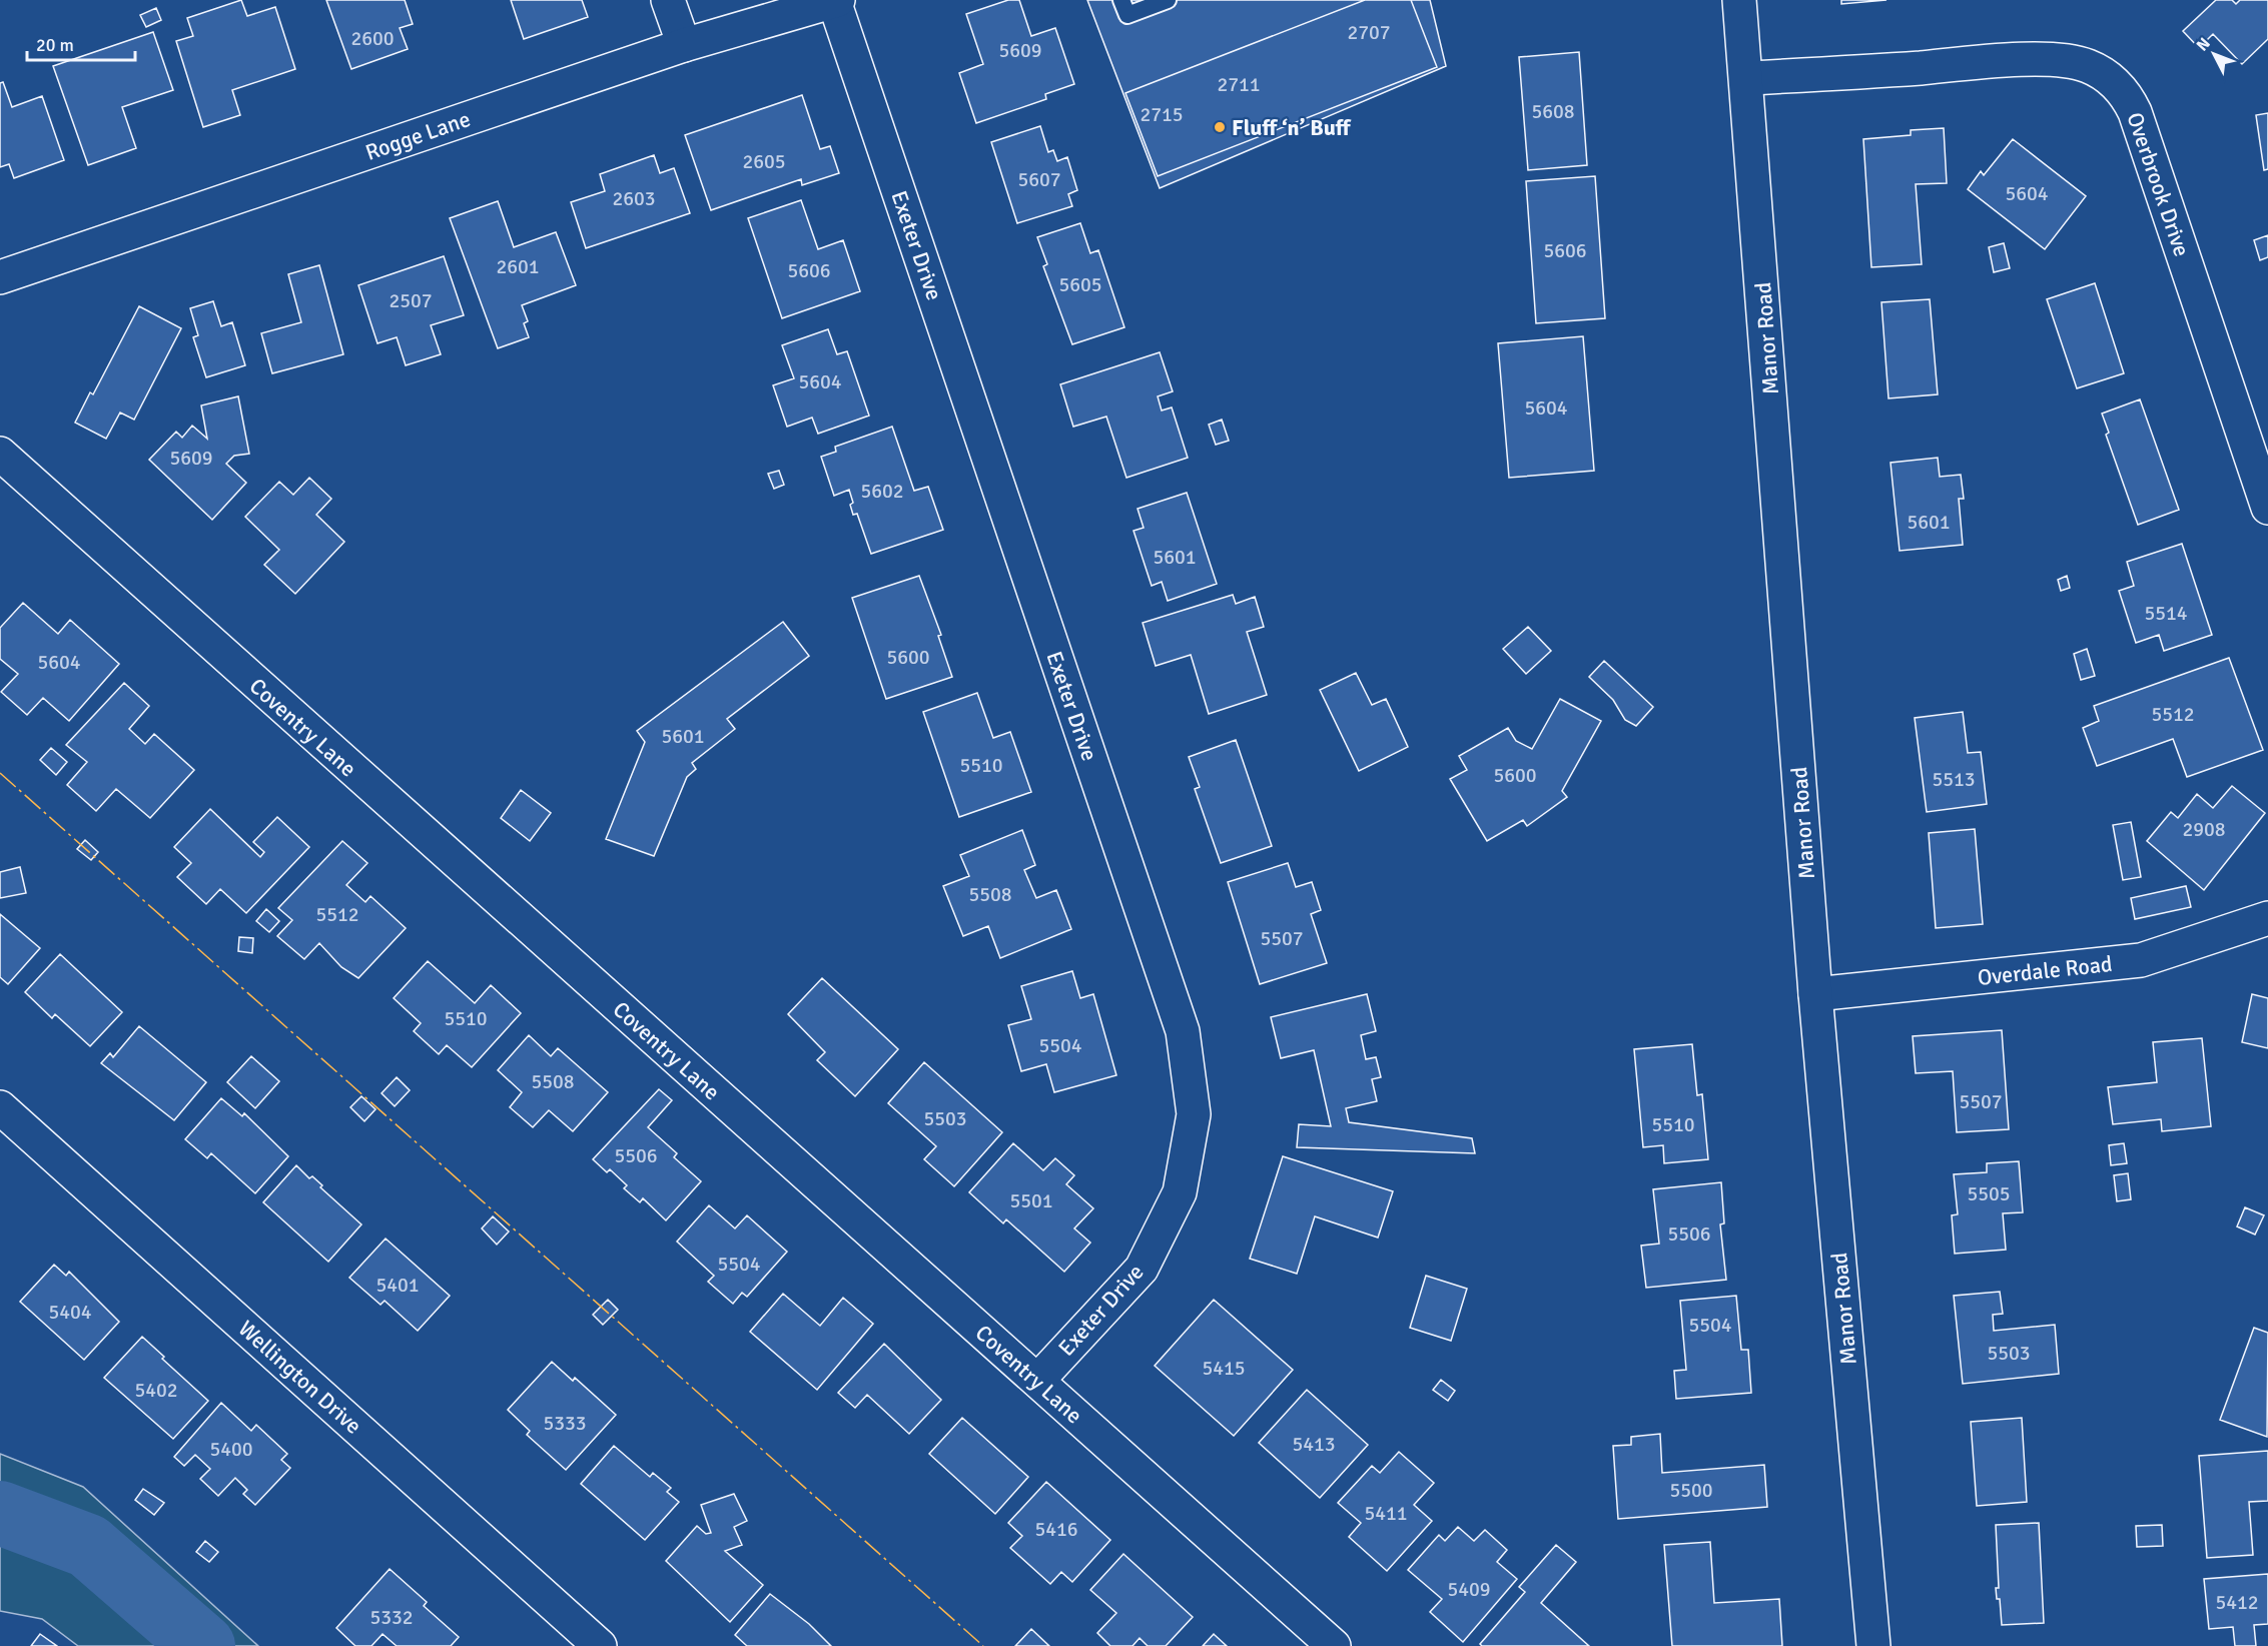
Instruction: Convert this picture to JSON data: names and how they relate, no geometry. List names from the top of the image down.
{
  "streets": {
    "street": [
      "Rogge Lane",
      "Overbrook Drive",
      "Exeter Drive",
      "Manor Road",
      "Coventry Lane",
      "Overdale Road",
      "Wellington Drive"
    ]
  },
  "crossings": [
    ["Rogge Lane", "Exeter Drive"],
    ["Overbrook Drive", "Manor Road"],
    ["Exeter Drive", "Coventry Lane"],
    ["Manor Road", "Overdale Road"]
  ],
  "places": ["Fluff ‘n’ Buff"],
  "house_numbers": [
    "2707",
    "2600",
    "5609",
    "2711",
    "5608",
    "2715",
    "2605",
    "5607",
    "5604",
    "2603",
    "5606",
    "2601",
    "5606",
    "5605",
    "2507",
    "5604",
    "5604",
    "5609",
    "5602",
    "5601",
    "5601",
    "5514",
    "5600",
    "5604",
    "5512",
    "5601",
    "5510",
    "5600",
    "5513",
    "2908",
    "5508",
    "5512",
    "5507",
    "5510",
    "5504",
    "5508",
    "5507",
    "5503",
    "5510",
    "5506",
    "5505",
    "5501",
    "5506",
    "5504",
    "5401",
    "5404",
    "5504",
    "5503",
    "5415",
    "5402",
    "5333",
    "5413",
    "5400",
    "5500",
    "5411",
    "5416",
    "5409",
    "5412",
    "5332"
  ],
  "scale_bar": "20 m",
  "north": "top left"
}
